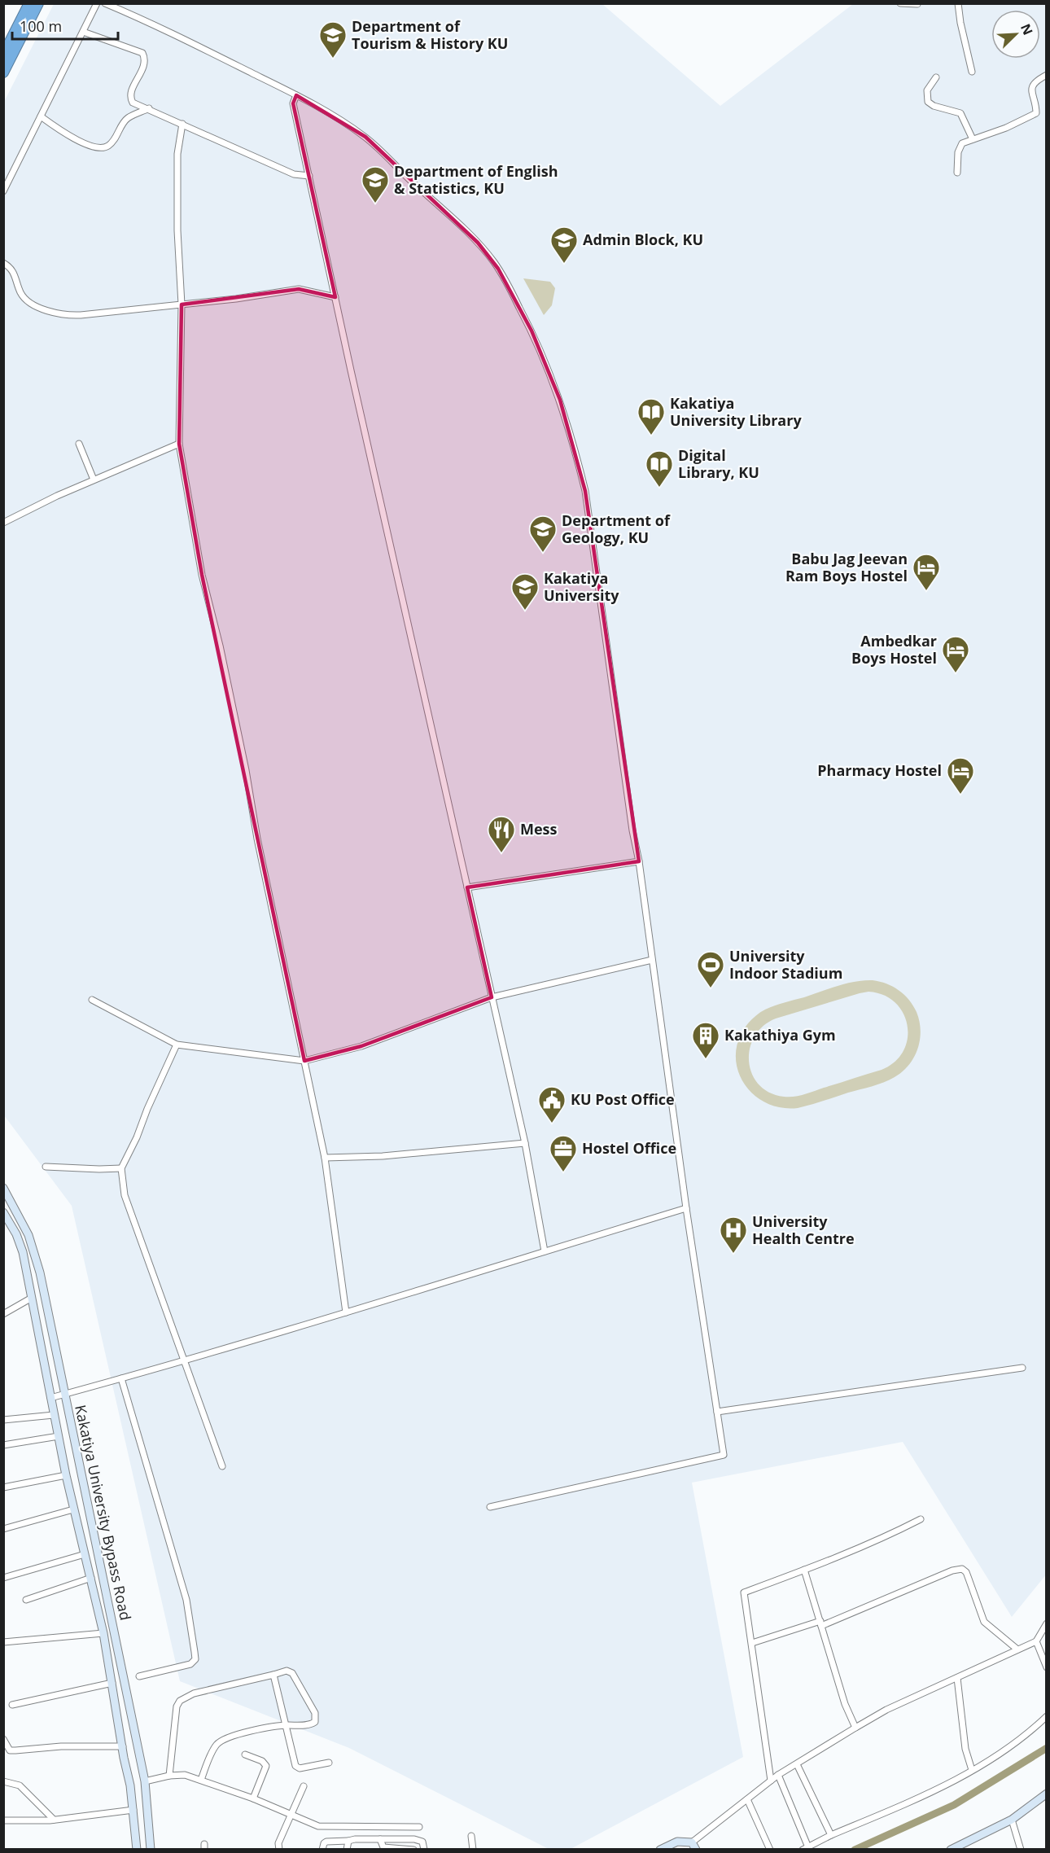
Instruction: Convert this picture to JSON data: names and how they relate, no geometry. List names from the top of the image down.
{
  "streets": {
    "main road": ["Kakatiya University Bypass Road"]
  },
  "places": {
    "school or university": [
      "Department of Tourism & History KU",
      "Department of English & Statistics, KU",
      "Admin Block, KU",
      "Department of Geology, KU",
      "Kakatiya University"
    ],
    "library": ["Kakatiya University Library", "Digital Library, KU"],
    "hotel": ["Babu Jag Jeevan Ram Boys Hostel", "Ambedkar Boys Hostel", "Pharmacy Hostel"],
    "restaurant": ["Mess"],
    "sports": ["University Indoor Stadium"],
    "building": ["Kakathiya Gym"],
    "public building": ["KU Post Office"],
    "office": ["Hostel Office"],
    "hospital": ["University Health Centre"]
  },
  "scale_bar": "100 m",
  "north": "top right"
}
